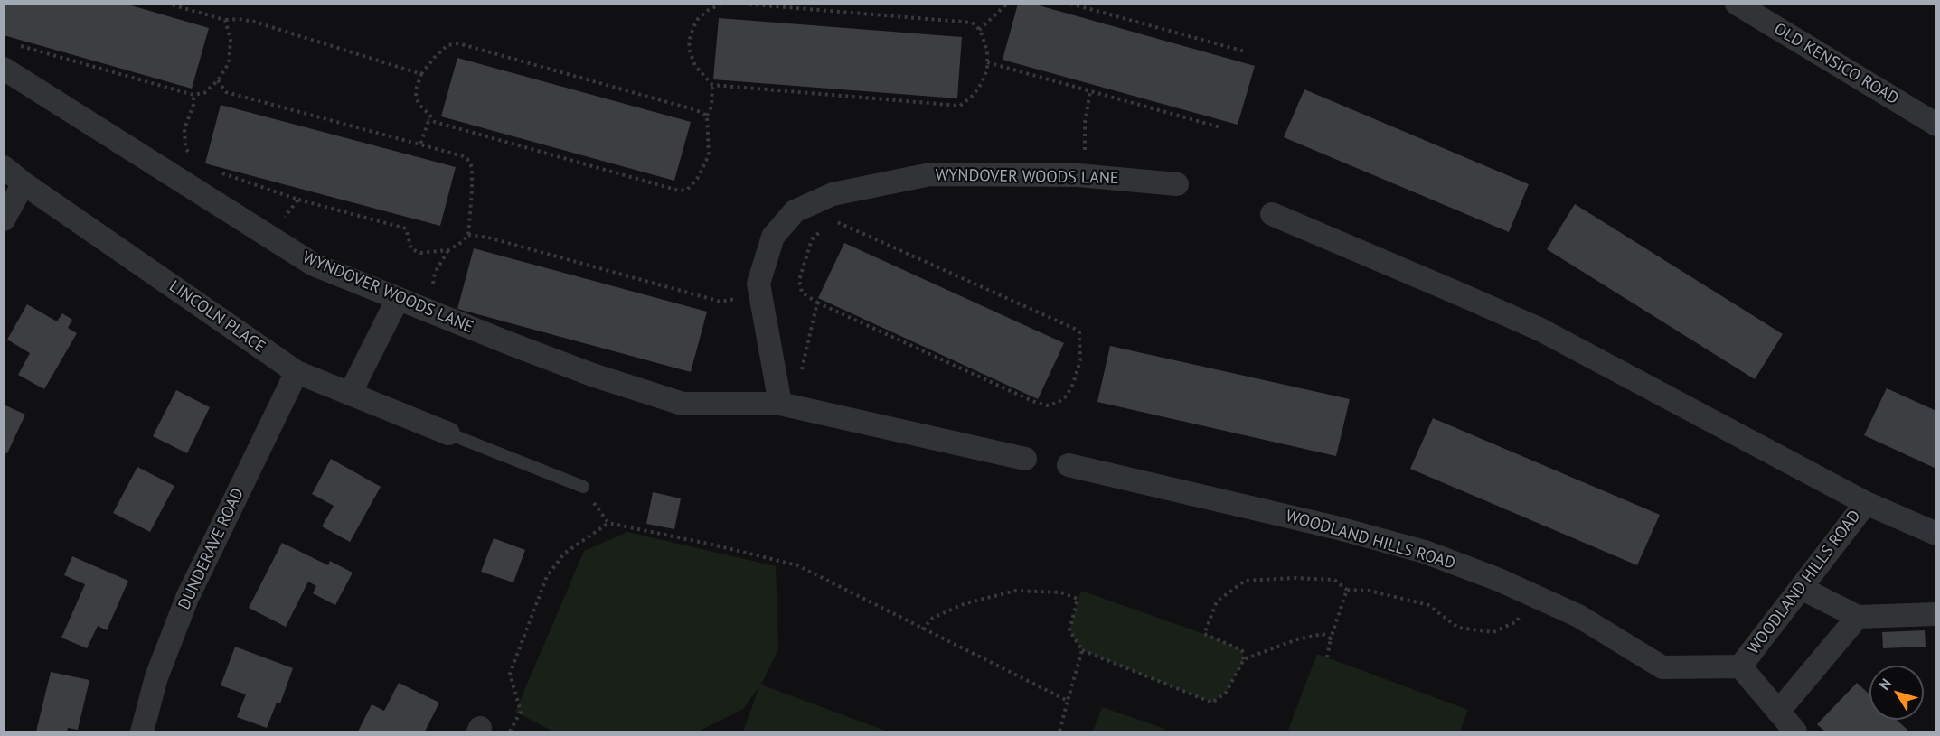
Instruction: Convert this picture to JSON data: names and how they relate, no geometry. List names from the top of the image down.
{
  "streets": {
    "street": [
      "OLD KENSICO ROAD",
      "WYNDOVER WOODS LANE",
      "LINCOLN PLACE",
      "WOODLAND HILLS ROAD",
      "DUNDERAVE ROAD"
    ]
  },
  "crossings": [
    ["LINCOLN PLACE", "DUNDERAVE ROAD"]
  ],
  "north": "top left"
}
